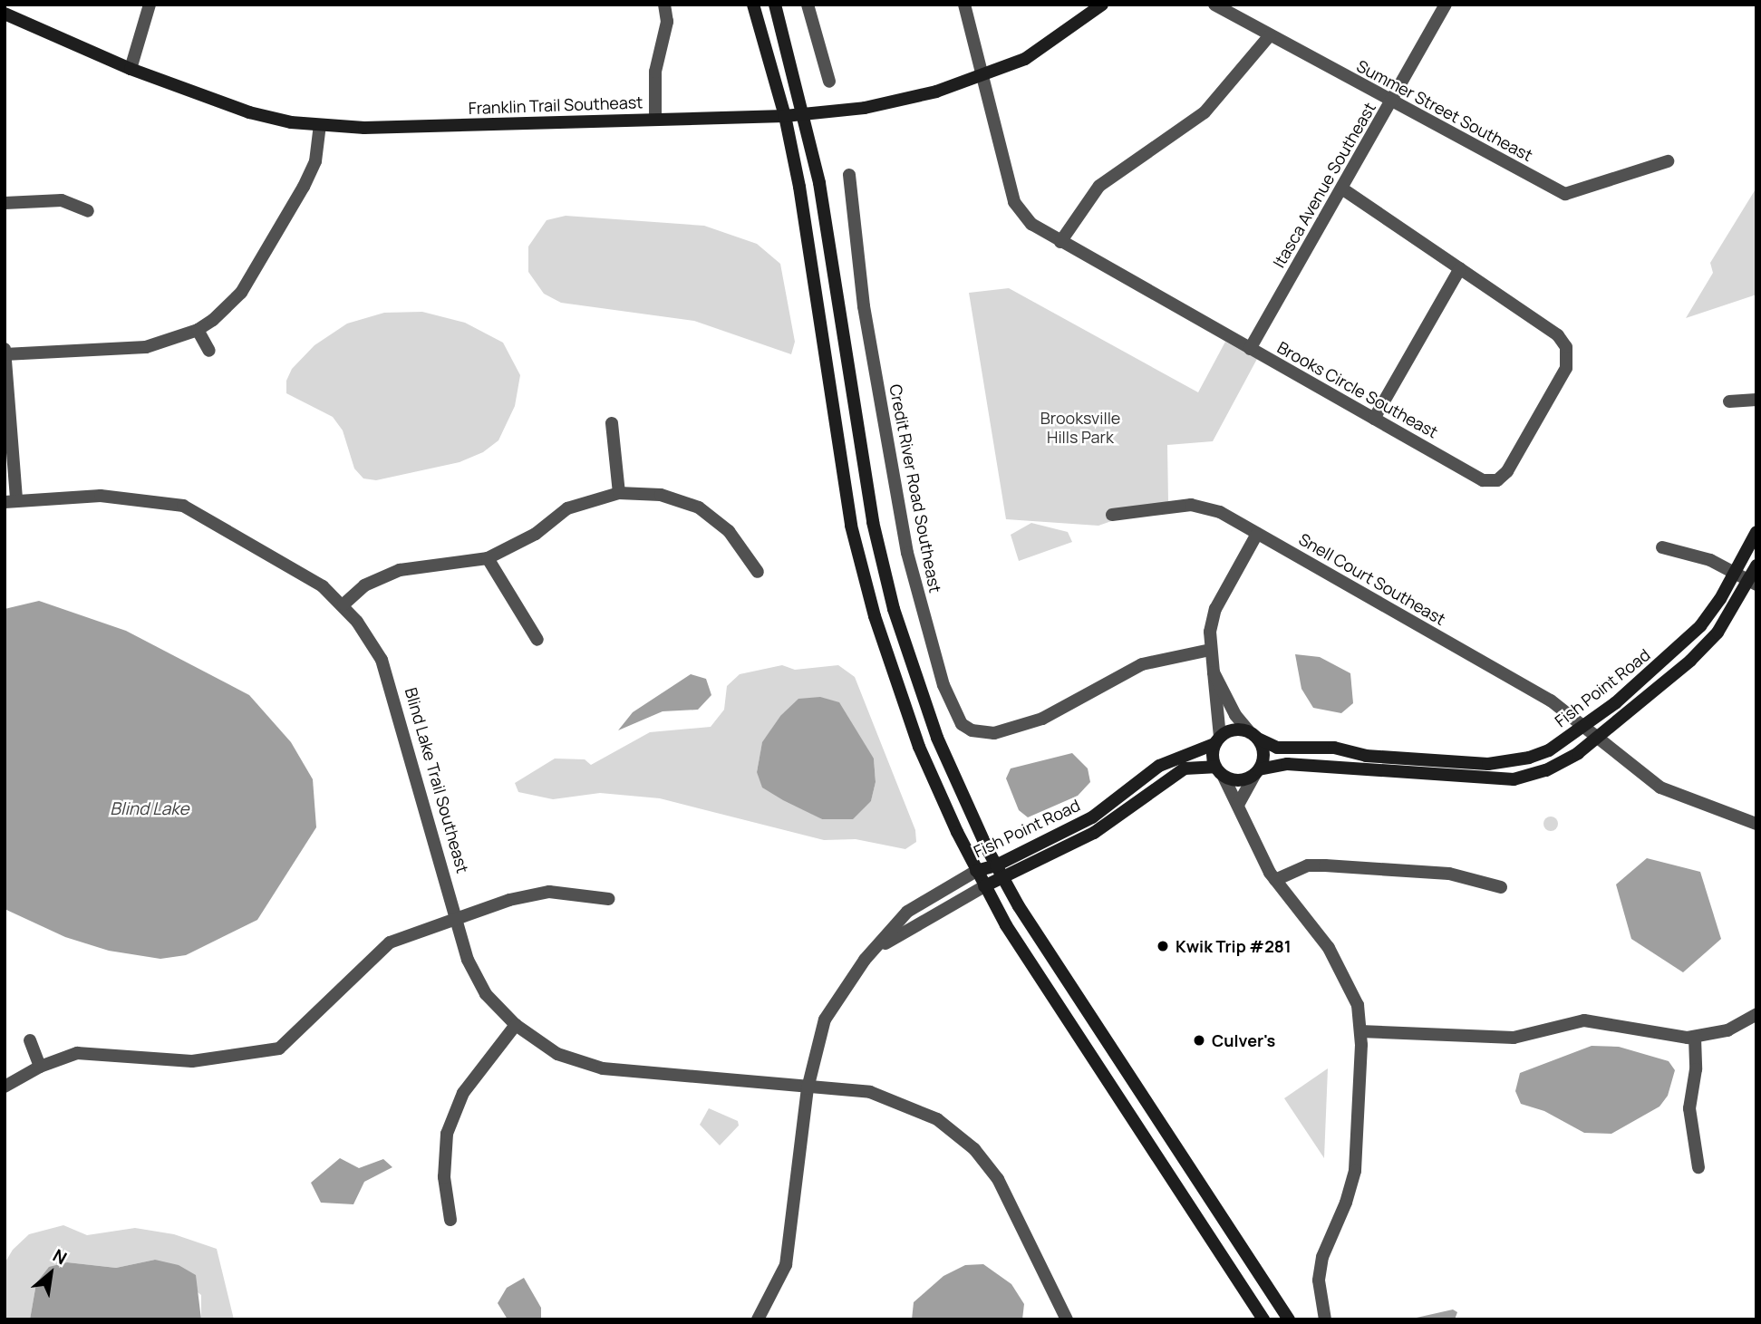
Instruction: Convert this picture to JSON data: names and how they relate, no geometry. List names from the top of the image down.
{
  "streets": {
    "street": [
      "Franklin Trail Southeast",
      "Summer Street Southeast",
      "Itasca Avenue Southeast",
      "Brooks Circle Southeast",
      "Credit River Road Southeast",
      "Snell Court Southeast",
      "Fish Point Road",
      "Blind Lake Trail Southeast"
    ]
  },
  "crossings": [
    ["Franklin Trail Southeast", "Brooks Circle Southeast"],
    ["Summer Street Southeast", "Itasca Avenue Southeast"],
    ["Itasca Avenue Southeast", "Brooks Circle Southeast"],
    ["Snell Court Southeast", "Fish Point Road"],
    ["Fish Point Road", "Blind Lake Trail Southeast"]
  ],
  "water": ["Blind Lake"],
  "parks": ["Brooksville Hills Park"],
  "places": ["Kwik Trip #281", "Culver's"],
  "north": "top right"
}
